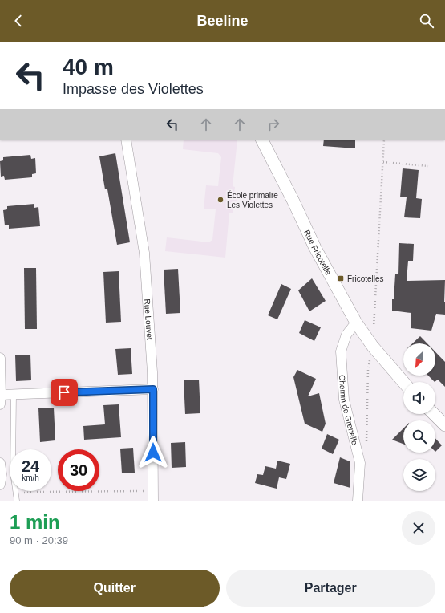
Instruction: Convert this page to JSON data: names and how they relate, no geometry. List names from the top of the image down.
{
  "streets": {
    "street": ["Rue Fricotelle", "Rue Louvet", "Chemin de Grenelle"]
  },
  "crossings": [
    ["Rue Fricotelle", "Chemin de Grenelle"]
  ],
  "places": {
    "other": ["École primaire Les Violettes"],
    "transit": ["Fricotelles"]
  },
  "north": "bottom left",
  "page": {
    "header": "Beeline",
    "turn": ["40 m", "Impasse des Violettes"],
    "speed": "24 km/h",
    "limit": "30",
    "heading": ["1 min", "90 m · 20:39"],
    "buttons": ["Quitter", "Partager"]
  }
}
